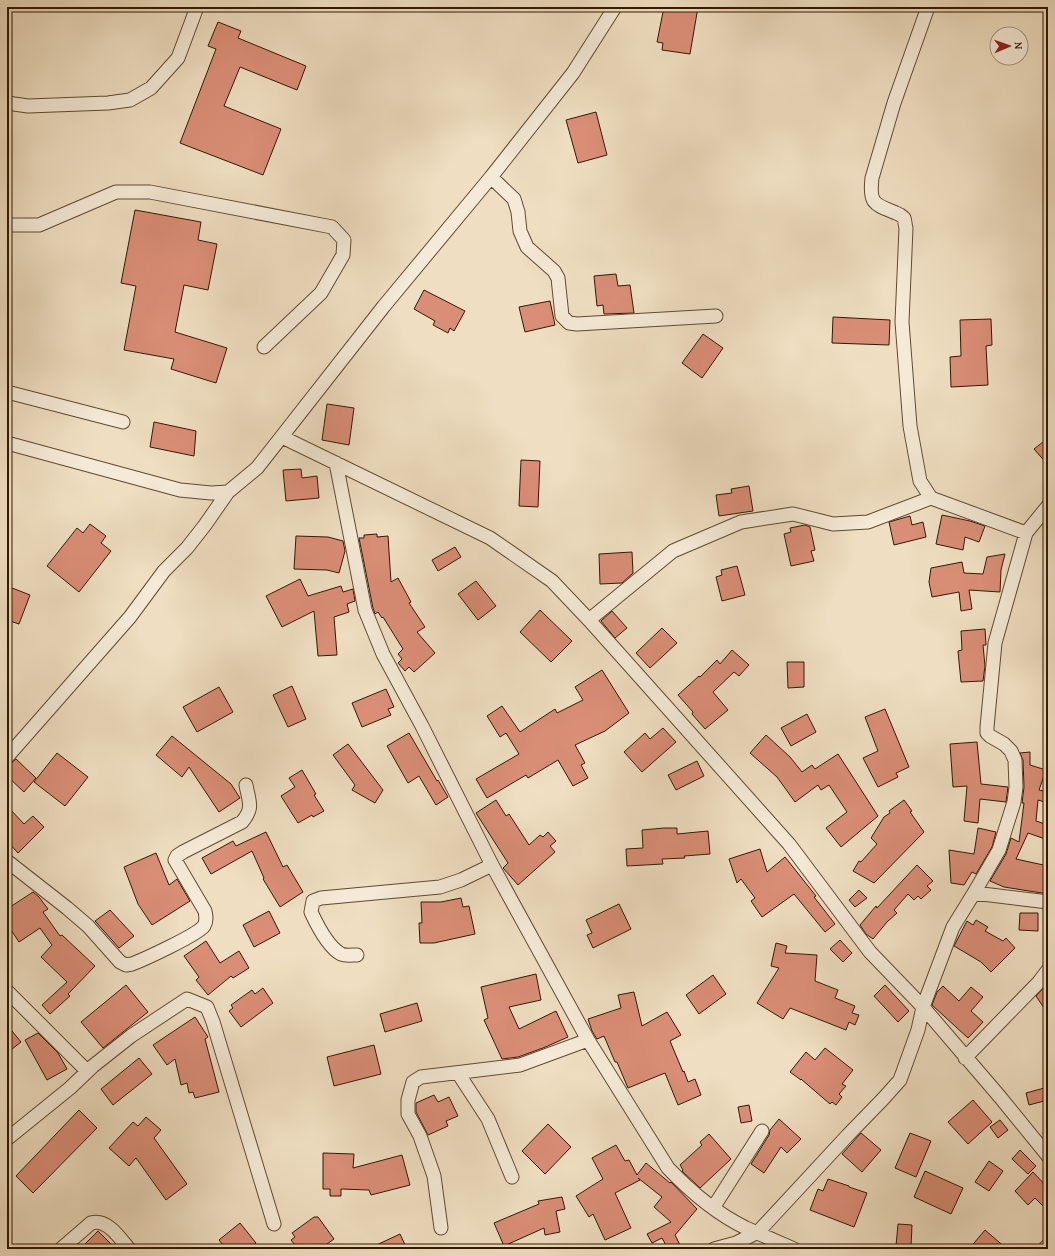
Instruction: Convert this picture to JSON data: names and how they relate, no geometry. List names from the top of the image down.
{
  "north": "right"
}
